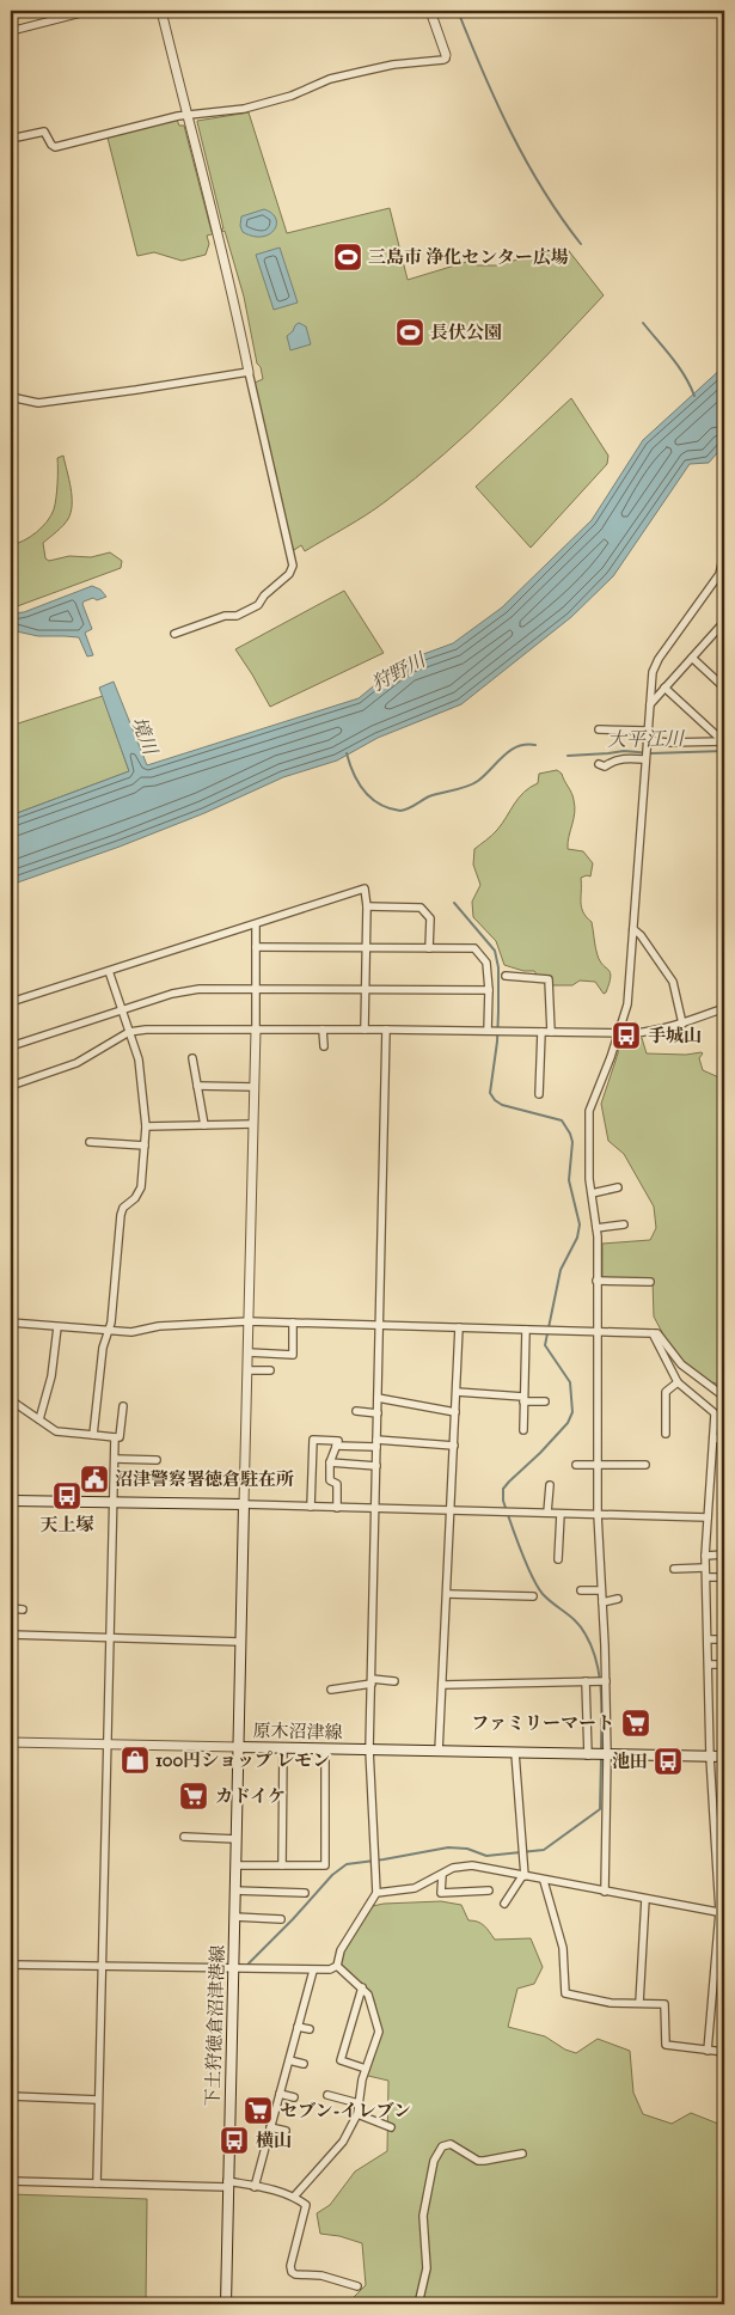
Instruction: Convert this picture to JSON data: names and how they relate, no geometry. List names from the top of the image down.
{
  "streets": {
    "main road": ["原木沼津線", "下土狩徳倉沼津港線"]
  },
  "crossings": [
    ["原木沼津線", "下土狩徳倉沼津港線"]
  ],
  "water": ["狩野川", "境川", "大平江川"],
  "places": {
    "sports": ["三島市 浄化センター広場", "長伏公園"],
    "bus stop": [
      "手城山",
      "天上塚",
      "池田",
      "横山"
    ],
    "public building": ["沼津警察署徳倉駐在所"],
    "supermarket": ["ファミリーマート", "カドイケ", "セブン-イレブン"],
    "shop": ["100円ショップ レモン"]
  }
}
